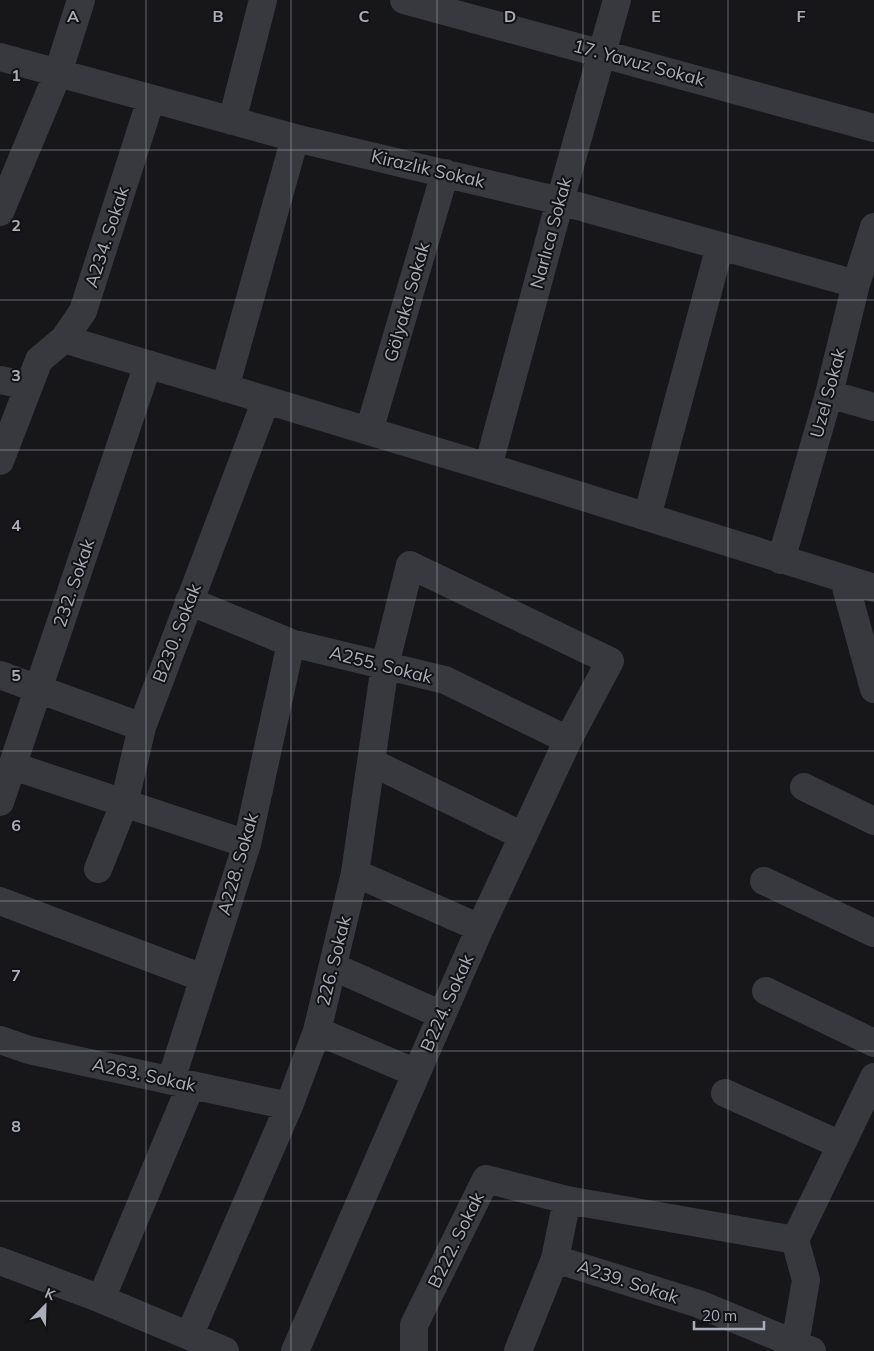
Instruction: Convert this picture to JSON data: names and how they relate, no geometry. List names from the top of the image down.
{
  "streets": {
    "street": [
      "17. Yavuz Sokak",
      "Kirazlık Sokak",
      "Narlıca Sokak",
      "A234. Sokak",
      "Gölyaka Sokak",
      "Uzel Sokak",
      "232. Sokak",
      "B230. Sokak",
      "A255. Sokak",
      "A228. Sokak",
      "226. Sokak",
      "B224. Sokak",
      "A263. Sokak",
      "B222. Sokak",
      "A239. Sokak"
    ]
  },
  "crossings": [
    ["17. Yavuz Sokak", "Narlıca Sokak"],
    ["Kirazlık Sokak", "Narlıca Sokak"],
    ["Kirazlık Sokak", "A234. Sokak"],
    ["Kirazlık Sokak", "Gölyaka Sokak"],
    ["Kirazlık Sokak", "Uzel Sokak"],
    ["B230. Sokak", "A255. Sokak"],
    ["A255. Sokak", "A228. Sokak"],
    ["A255. Sokak", "226. Sokak"],
    ["A255. Sokak", "B224. Sokak"],
    ["A228. Sokak", "A263. Sokak"],
    ["226. Sokak", "B224. Sokak"],
    ["226. Sokak", "A263. Sokak"]
  ],
  "scale_bar": "20 m",
  "north": "top right",
  "grid": {
    "columns": [
      "A",
      "B",
      "C",
      "D",
      "E",
      "F"
    ],
    "rows": [
      "1",
      "2",
      "3",
      "4",
      "5",
      "6",
      "7",
      "8"
    ]
  }
}
